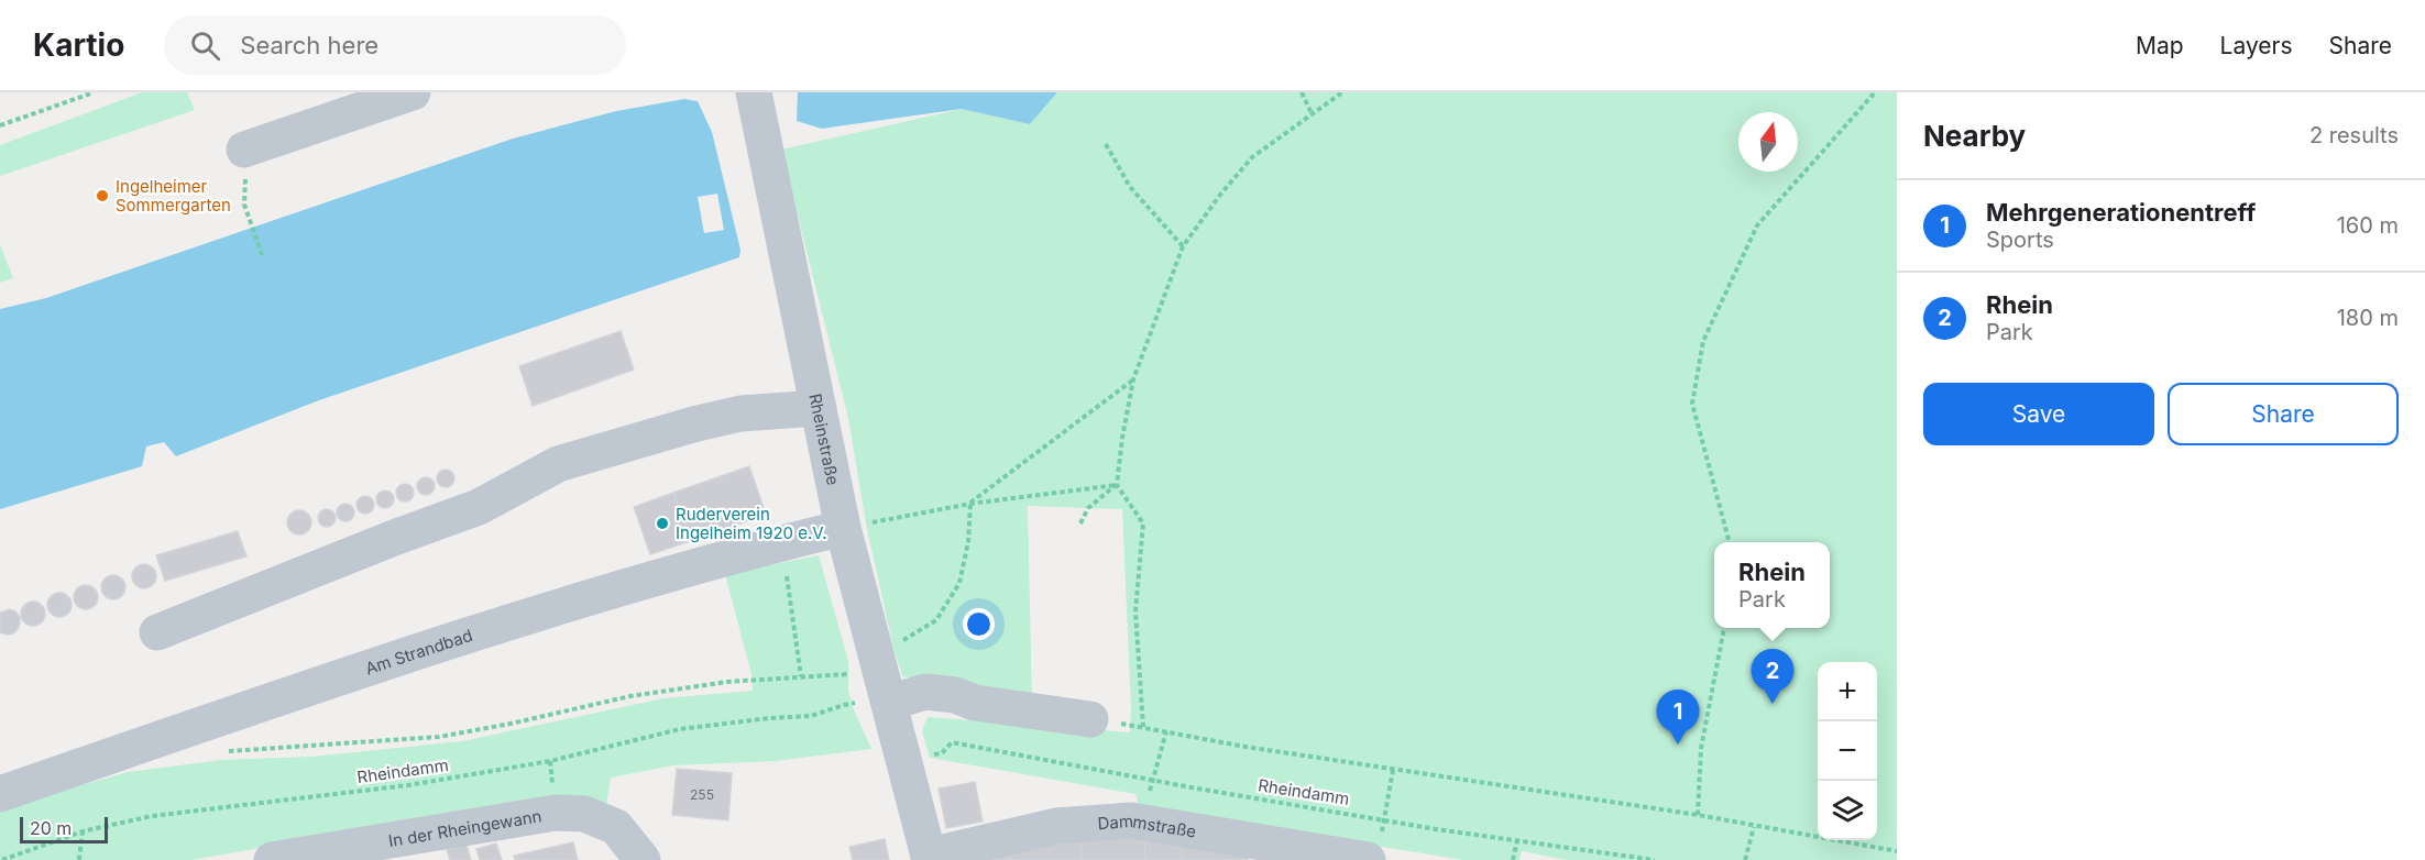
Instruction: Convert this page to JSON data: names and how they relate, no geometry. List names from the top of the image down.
{
  "streets": {
    "street": [
      "Rheinstraße",
      "Am Strandbad",
      "In der Rheingewann",
      "Dammstraße"
    ],
    "path": ["Rheindamm"]
  },
  "crossings": [
    ["Rheinstraße", "Am Strandbad"],
    ["Rheinstraße", "Rheindamm"],
    ["Rheinstraße", "Dammstraße"]
  ],
  "places": ["Ingelheimer Sommergarten", "Ruderverein Ingelheim 1920 e.V."],
  "house_numbers": ["255"],
  "scale_bar": "20 m",
  "north": "top",
  "page": {
    "header": "Kartio",
    "search": "Search here",
    "nav": ["Map", "Layers", "Share"],
    "heading": ["Nearby", "2 results"],
    "list": [
      {
        "mark": "1",
        "name": "Mehrgenerationentreff",
        "note": "Sports",
        "value": "160 m"
      },
      {
        "mark": "2",
        "name": "Rhein",
        "note": "Park",
        "value": "180 m"
      }
    ],
    "buttons": ["Save", "Share"],
    "popup": ["Rhein", "Park"],
    "pins": ["2", "1"],
    "map_buttons": ["+", "−"],
    "scale": "20 m"
  }
}
